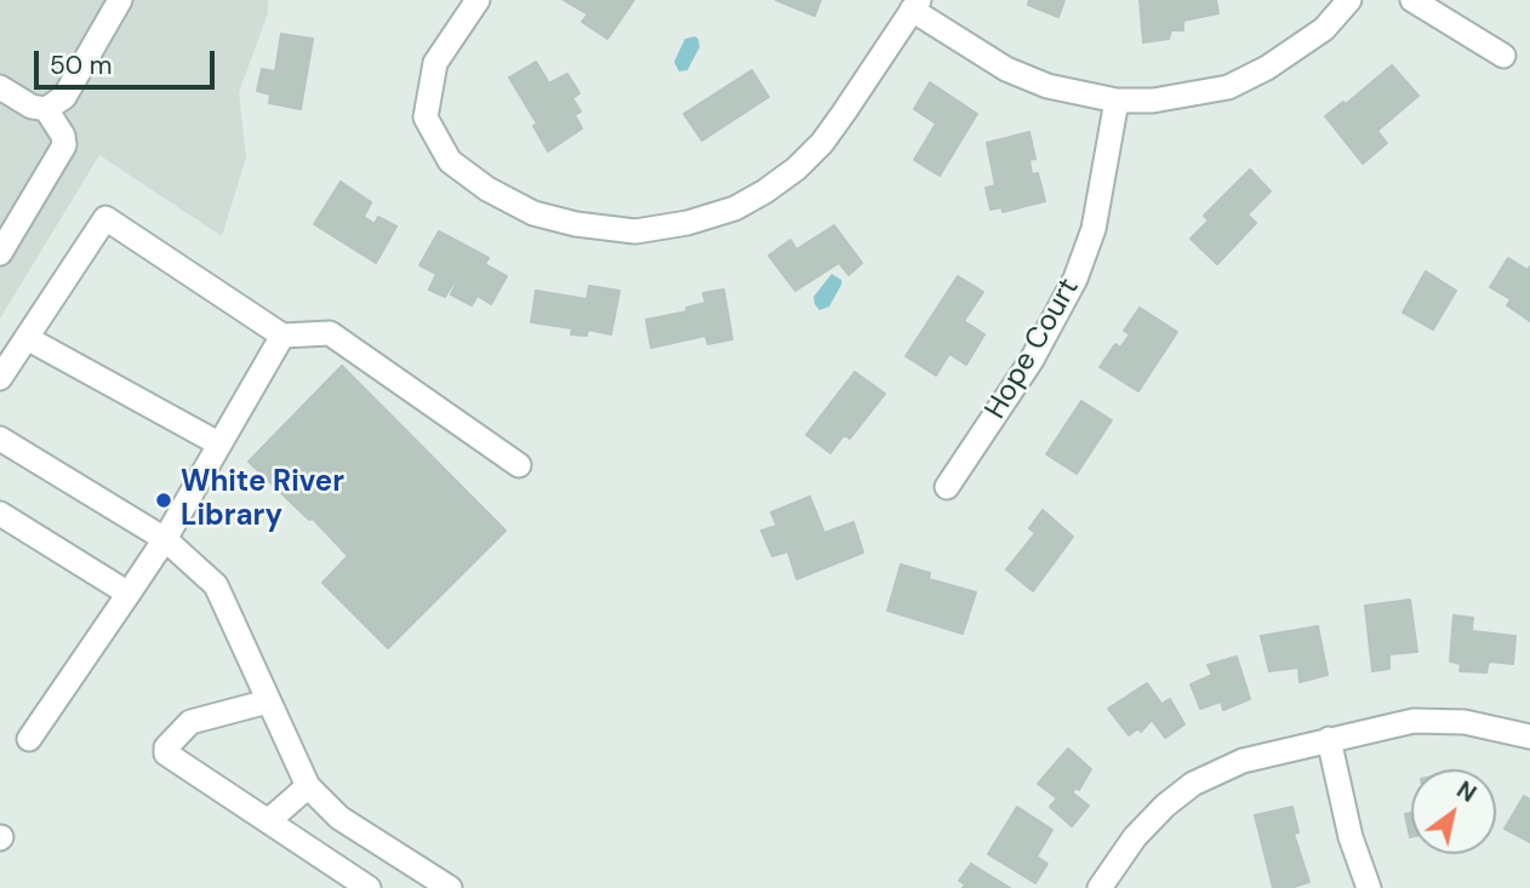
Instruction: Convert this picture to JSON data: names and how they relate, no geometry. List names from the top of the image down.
{
  "streets": {
    "street": ["Hope Court"]
  },
  "places": ["White River Library"],
  "scale_bar": "50 m",
  "north": "top right"
}
